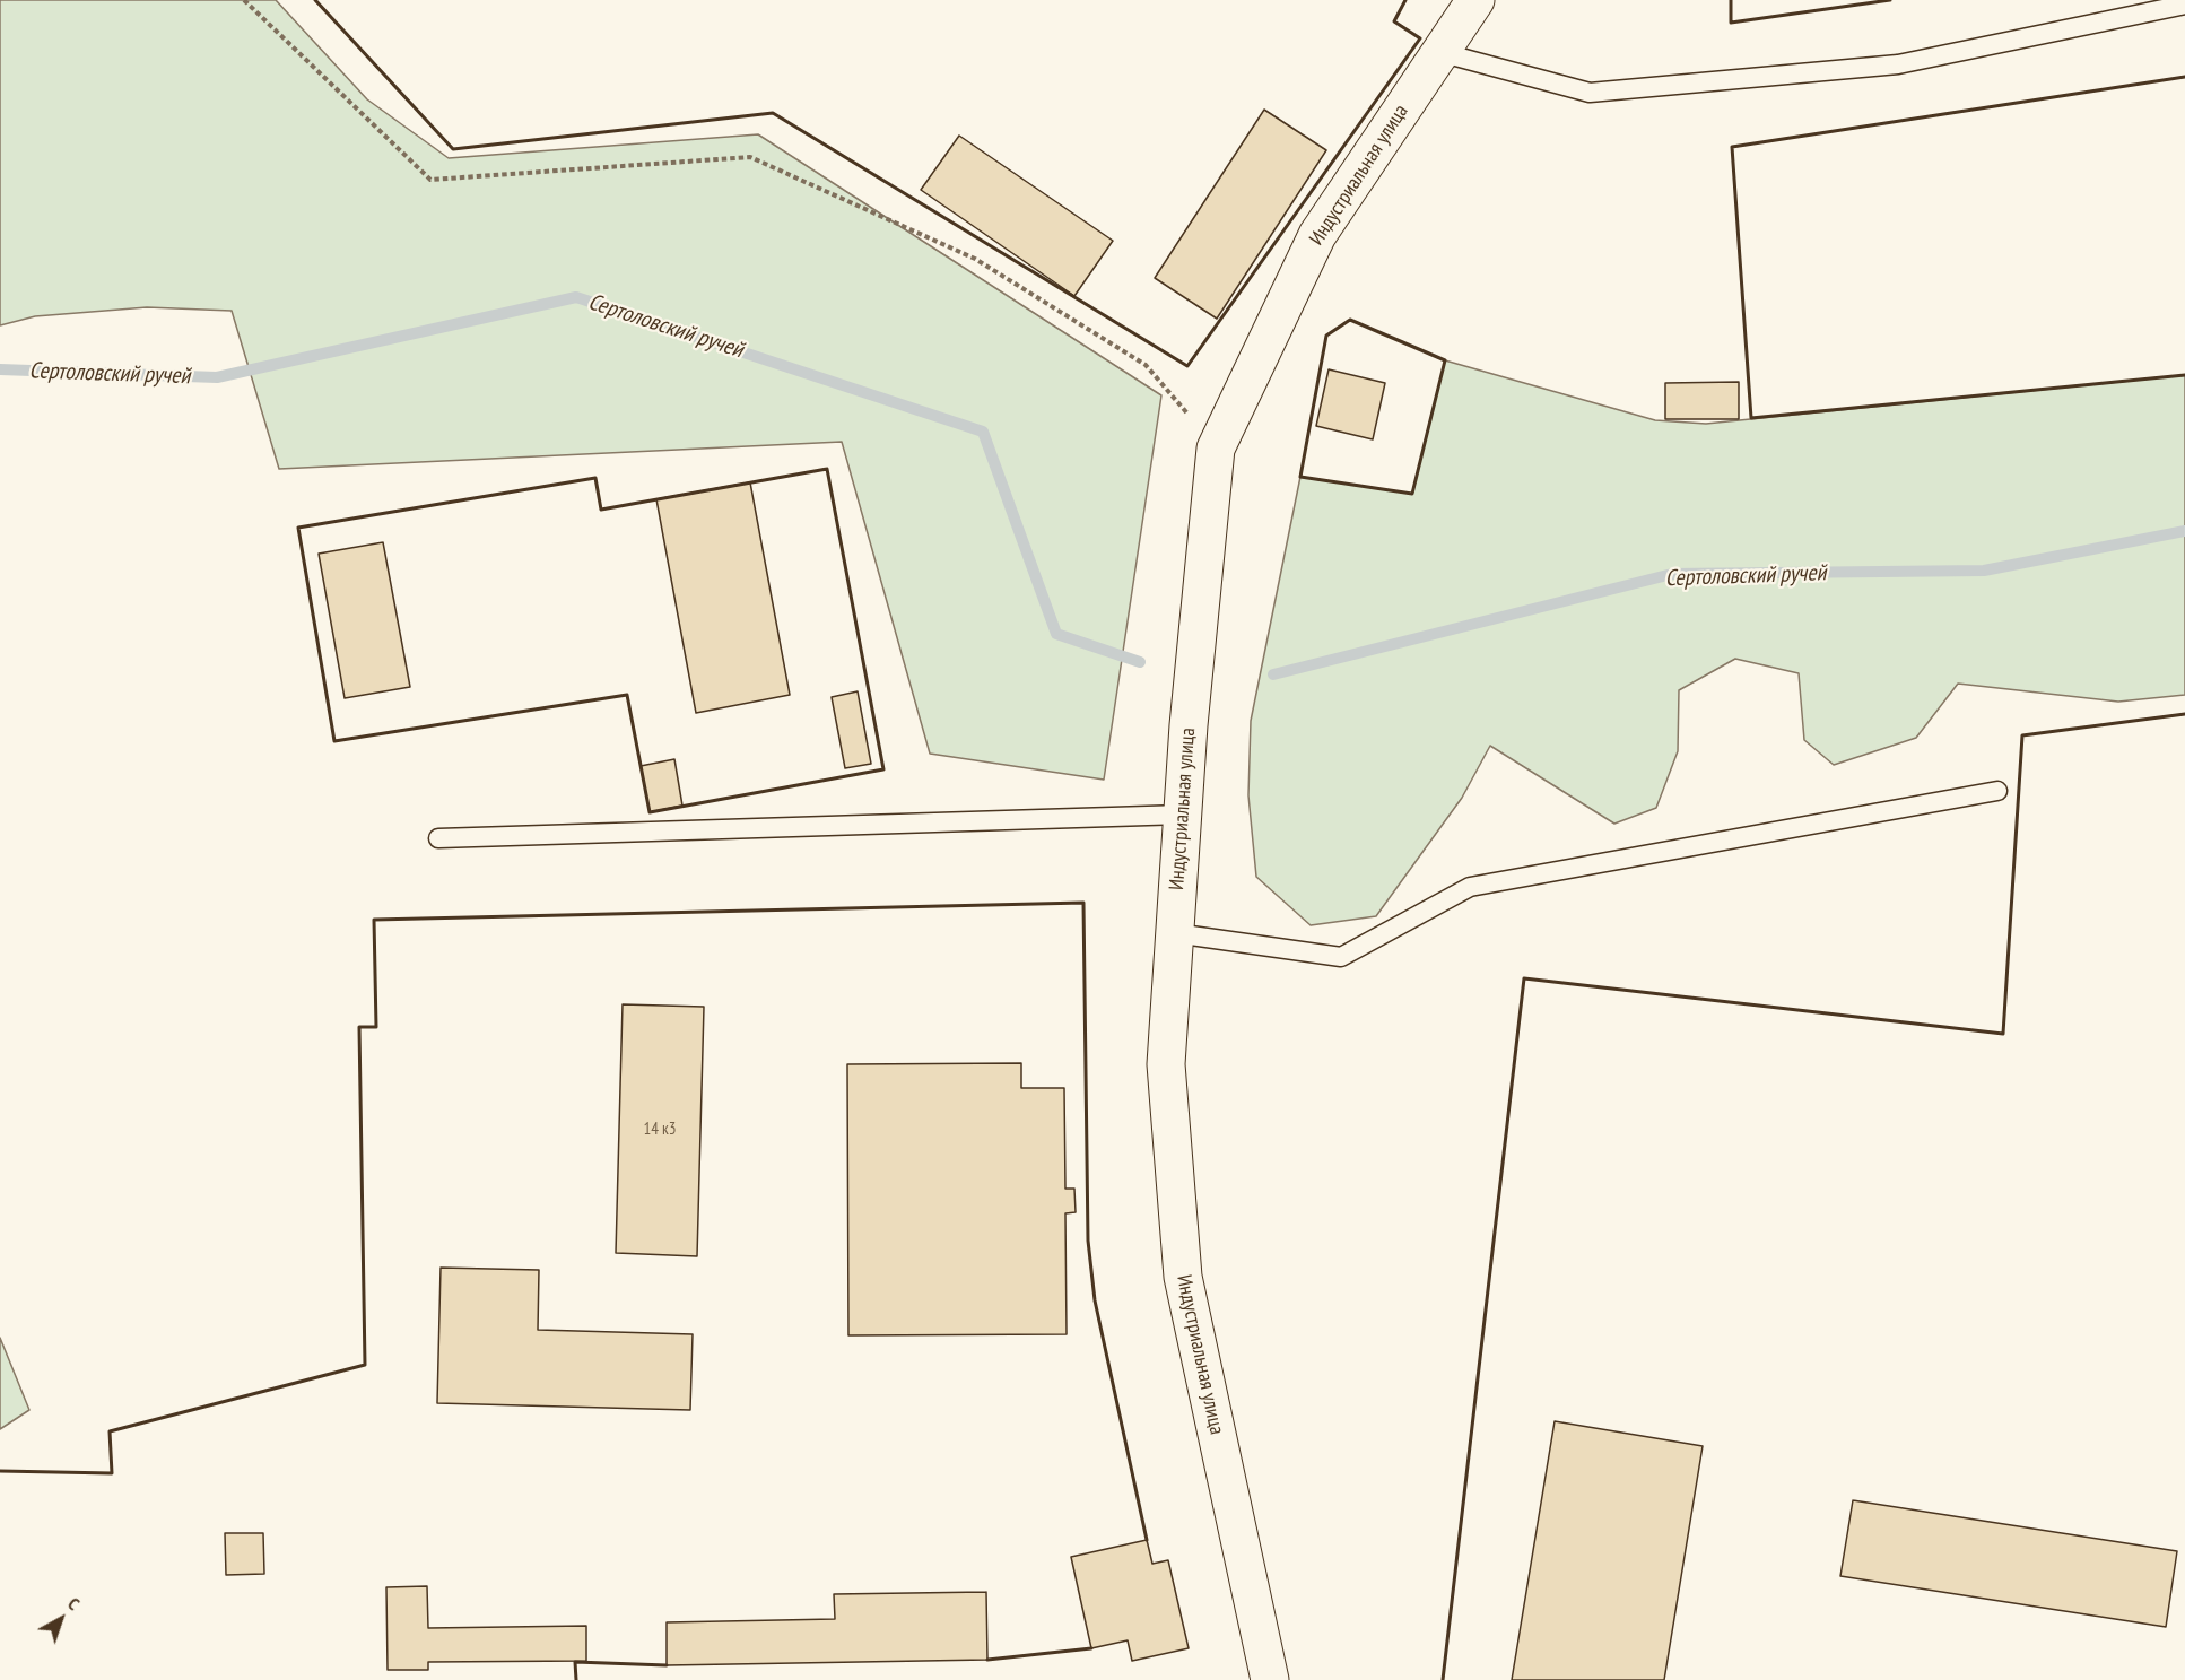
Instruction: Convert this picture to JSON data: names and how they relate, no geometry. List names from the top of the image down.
{
  "streets": {
    "street": ["Индустриальная улица"]
  },
  "water": ["Сертоловский ручей"],
  "house_numbers": ["14 к3"],
  "north": "top right"
}
